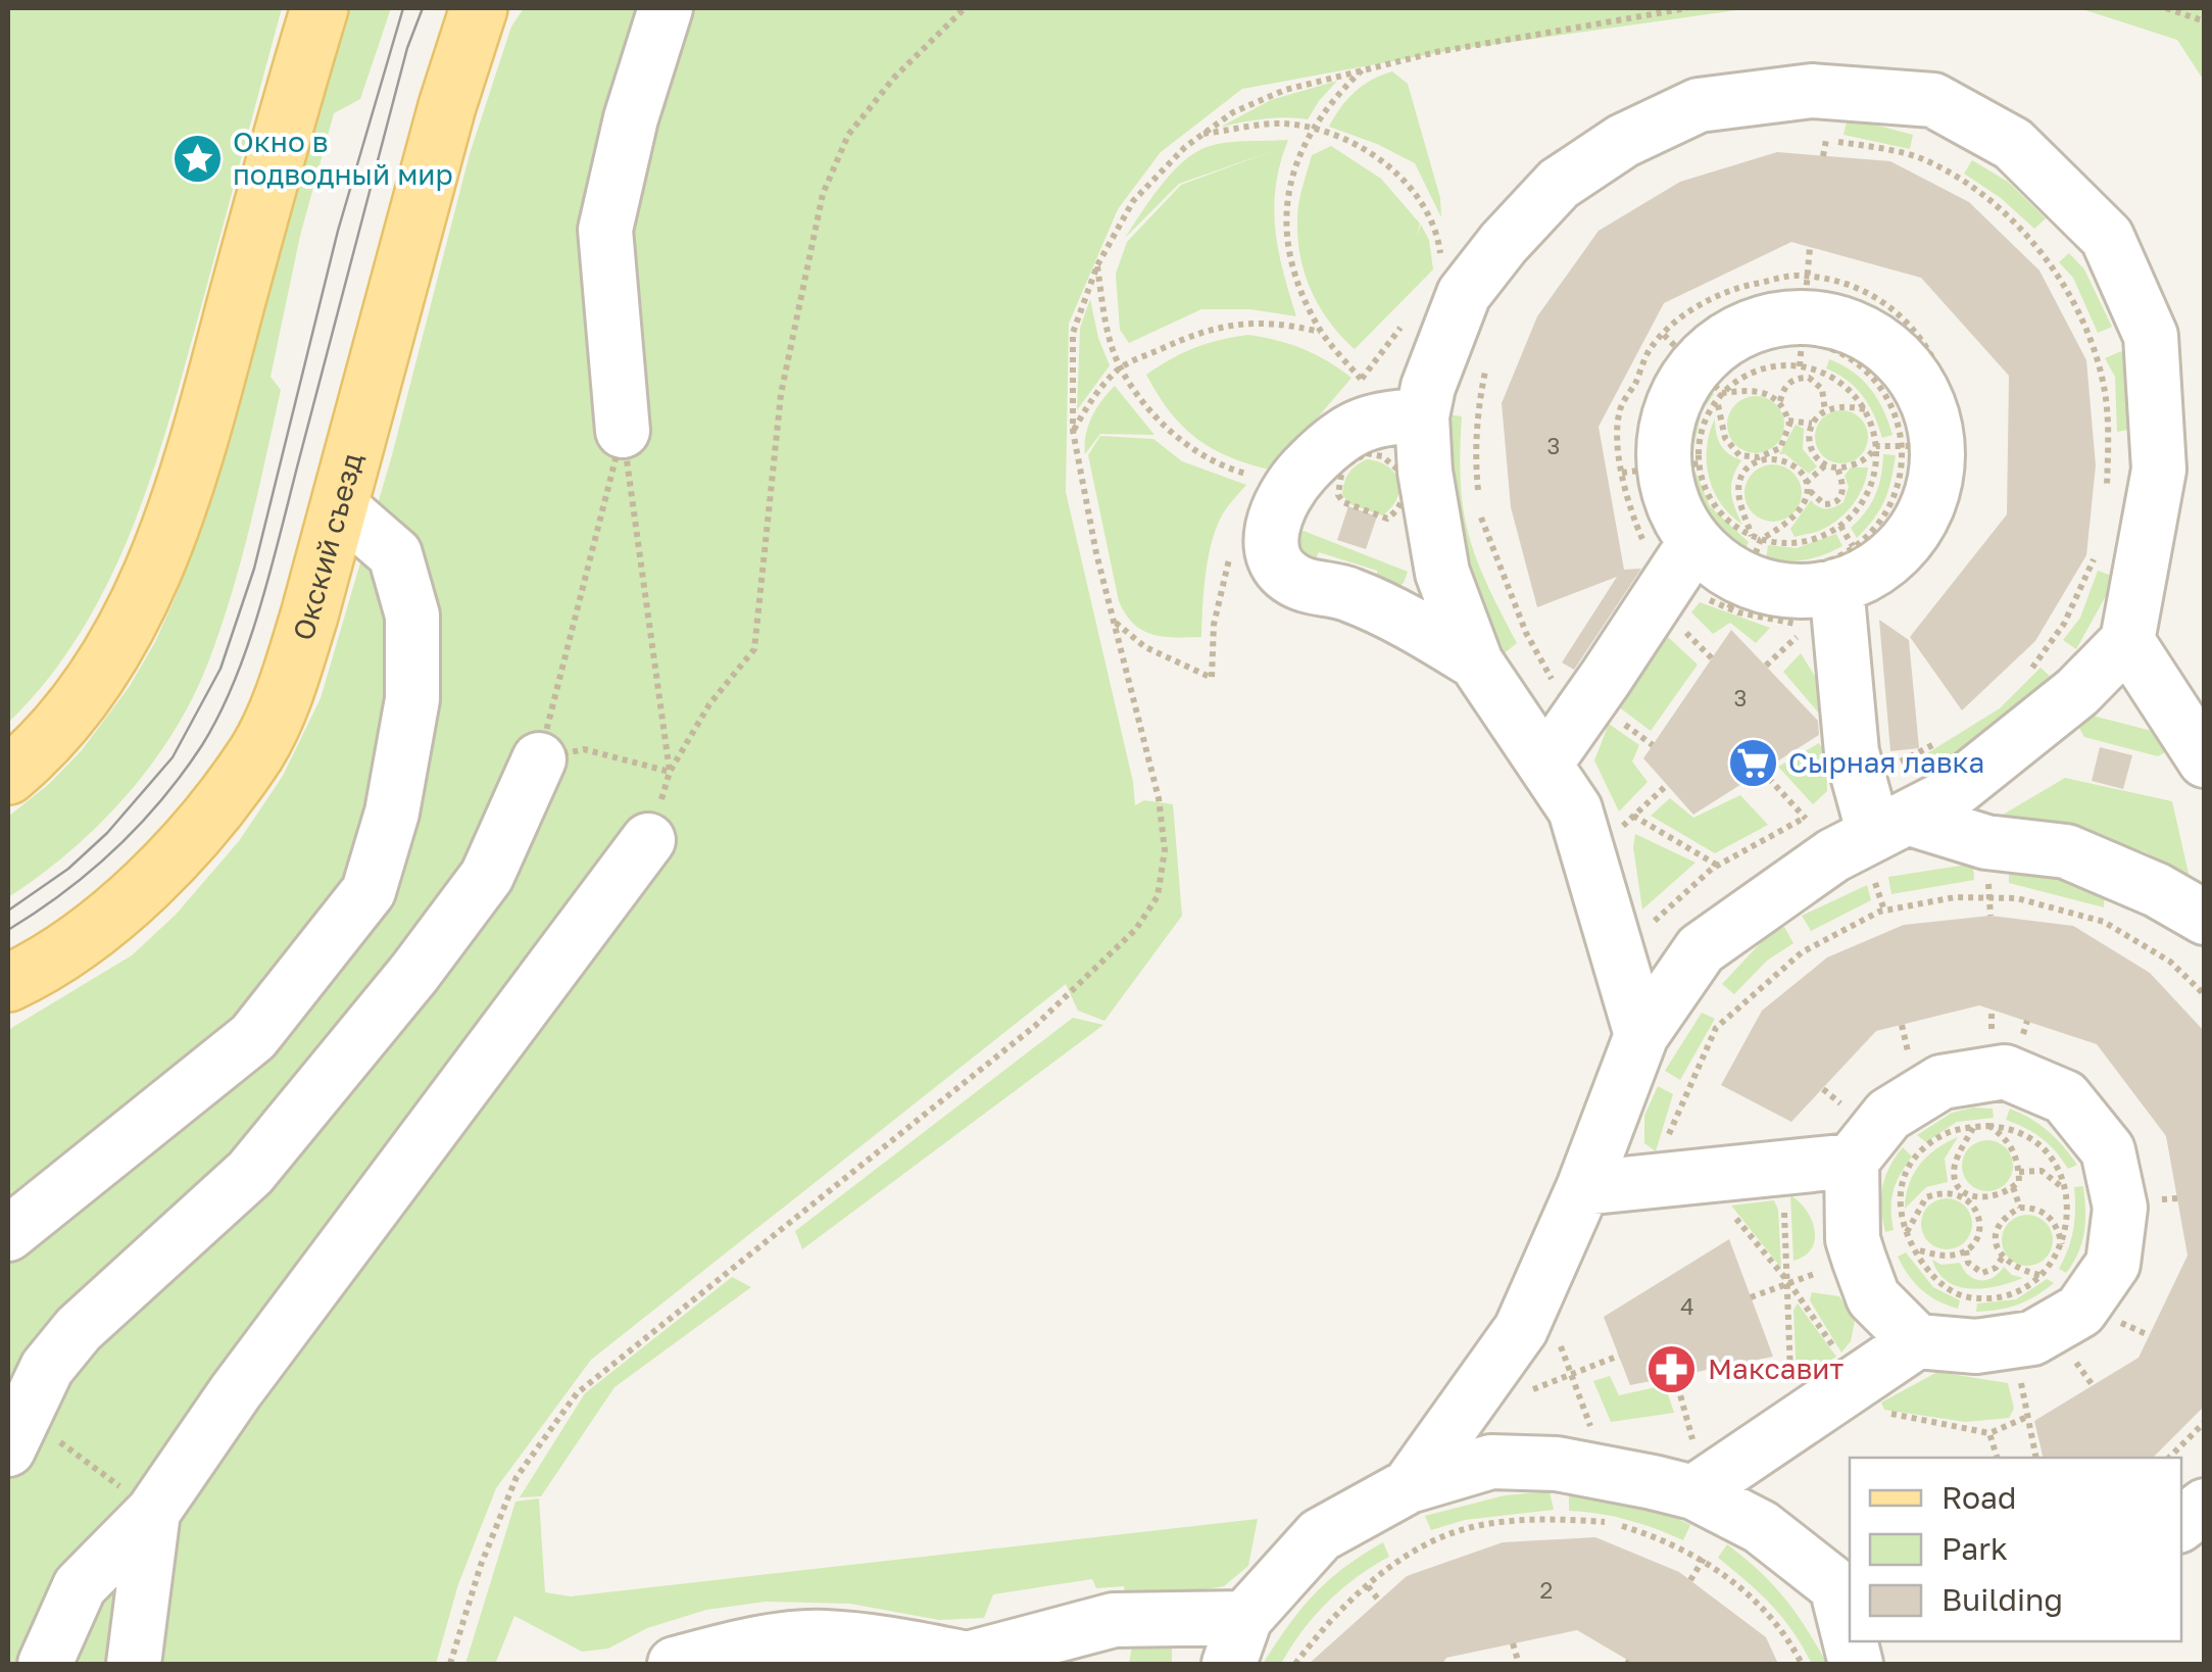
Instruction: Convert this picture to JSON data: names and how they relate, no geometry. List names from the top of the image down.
{
  "streets": {
    "main road": ["Окский съезд"]
  },
  "places": {
    "place": ["Окно в подводный мир"],
    "supermarket": ["Сырная лавка"],
    "pharmacy": ["Максавит"]
  },
  "house_numbers": [
    "3",
    "3",
    "4",
    "2"
  ],
  "legend": ["Road", "Park", "Building"]
}
